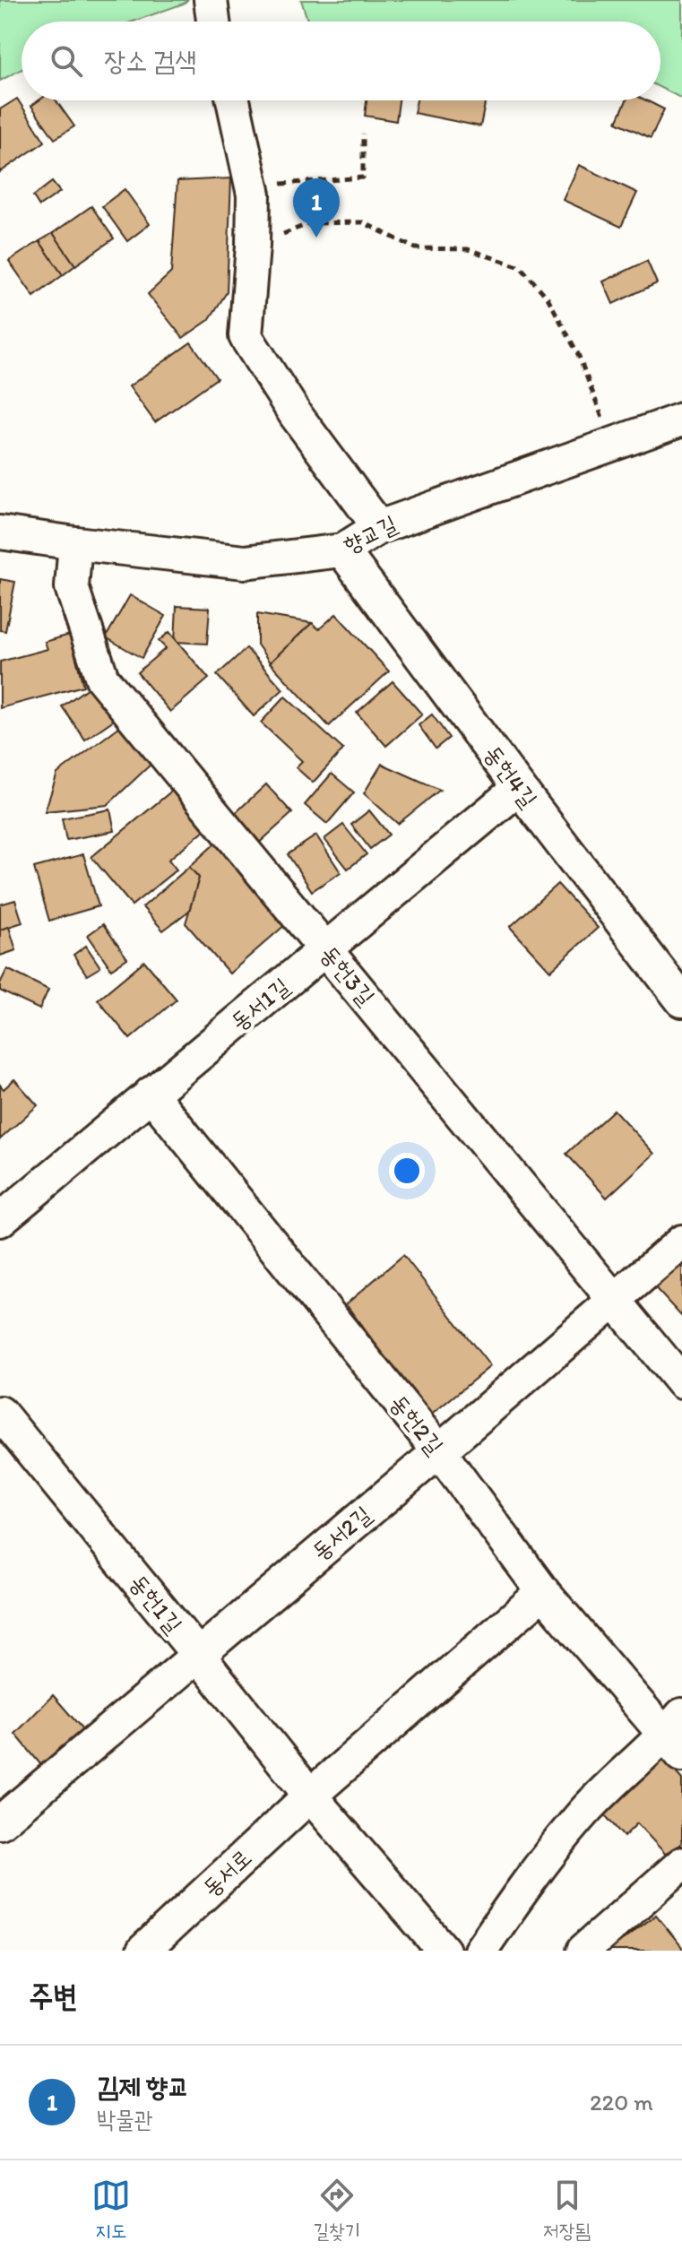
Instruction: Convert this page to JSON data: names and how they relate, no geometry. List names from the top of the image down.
{
  "streets": {
    "street": [
      "향교길",
      "동헌4길",
      "동헌3길",
      "동서1길",
      "동헌2길",
      "동서2길",
      "동헌1길",
      "동서로"
    ]
  },
  "crossings": [
    ["향교길", "동헌4길"],
    ["향교길", "동헌3길"],
    ["동헌4길", "동서1길"],
    ["동헌3길", "동서1길"],
    ["동헌3길", "동서2길"],
    ["동서1길", "동헌2길"],
    ["동헌2길", "동서2길"],
    ["동서2길", "동헌1길"],
    ["동헌1길", "동서로"]
  ],
  "page": {
    "search": "장소 검색",
    "pins": "1",
    "heading": "주변",
    "list": [
      {
        "mark": "1",
        "name": "김제 향교",
        "note": "박물관",
        "value": "220 m"
      }
    ],
    "nav": ["지도", "길찾기", "저장됨"]
  }
}
